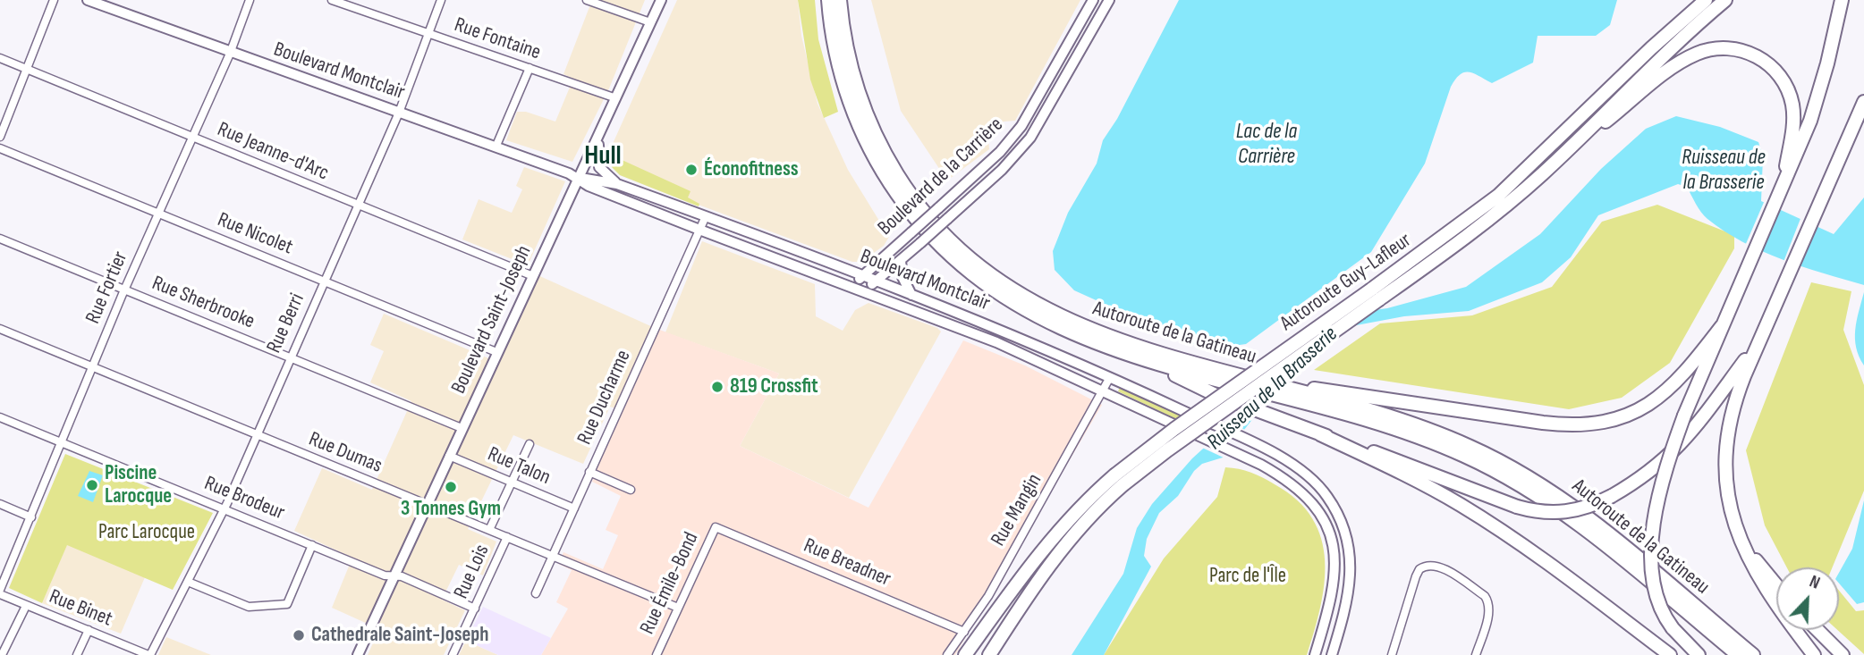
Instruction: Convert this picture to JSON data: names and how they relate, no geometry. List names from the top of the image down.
{
  "streets": {
    "highway": ["Autoroute Guy-Lafleur", "Autoroute de la Gatineau"],
    "main road": ["Boulevard Montclair", "Boulevard de la Carrière", "Boulevard Saint-Joseph"],
    "street": [
      "Rue Fontaine",
      "Rue Jeanne-d'Arc",
      "Rue Nicolet",
      "Rue Fortier",
      "Rue Sherbrooke",
      "Rue Berri",
      "Rue Ducharme",
      "Rue Dumas",
      "Rue Talon",
      "Rue Brodeur",
      "Rue Mangin",
      "Rue Breadner",
      "Rue Lois",
      "Rue Émile-Bond",
      "Rue Binet"
    ]
  },
  "crossings": [
    ["Rue Fontaine", "Boulevard Saint-Joseph"],
    ["Rue Fontaine", "Rue Berri"],
    ["Boulevard Montclair", "Boulevard de la Carrière"],
    ["Boulevard Montclair", "Rue Fortier"],
    ["Boulevard Montclair", "Boulevard Saint-Joseph"],
    ["Boulevard Montclair", "Rue Berri"],
    ["Boulevard Montclair", "Rue Ducharme"],
    ["Boulevard Montclair", "Rue Mangin"],
    ["Rue Jeanne-d'Arc", "Rue Fortier"],
    ["Rue Jeanne-d'Arc", "Boulevard Saint-Joseph"],
    ["Rue Jeanne-d'Arc", "Rue Berri"],
    ["Rue Nicolet", "Rue Fortier"],
    ["Rue Nicolet", "Boulevard Saint-Joseph"],
    ["Rue Nicolet", "Rue Berri"],
    ["Rue Fortier", "Rue Sherbrooke"],
    ["Rue Fortier", "Rue Dumas"],
    ["Rue Fortier", "Rue Brodeur"],
    ["Rue Fortier", "Rue Binet"],
    ["Rue Sherbrooke", "Boulevard Saint-Joseph"],
    ["Rue Sherbrooke", "Rue Berri"],
    ["Boulevard Saint-Joseph", "Rue Dumas"],
    ["Boulevard Saint-Joseph", "Rue Talon"],
    ["Boulevard Saint-Joseph", "Rue Brodeur"],
    ["Rue Berri", "Rue Dumas"],
    ["Rue Berri", "Rue Brodeur"],
    ["Rue Berri", "Rue Binet"],
    ["Rue Ducharme", "Rue Dumas"],
    ["Rue Ducharme", "Rue Talon"],
    ["Rue Dumas", "Rue Lois"],
    ["Rue Dumas", "Rue Émile-Bond"],
    ["Rue Talon", "Rue Lois"],
    ["Rue Brodeur", "Rue Lois"],
    ["Rue Mangin", "Rue Breadner"],
    ["Rue Breadner", "Rue Émile-Bond"]
  ],
  "districts": ["Hull"],
  "water": ["Lac de la Carrière", "Ruisseau de la Brasserie"],
  "parks": ["Parc Larocque", "Parc de l'Île"],
  "places": [
    "Éconofitness",
    "819 Crossfit",
    "Piscine Larocque",
    "3 Tonnes Gym",
    "Cathedrale Saint-Joseph"
  ],
  "north": "top right"
}
